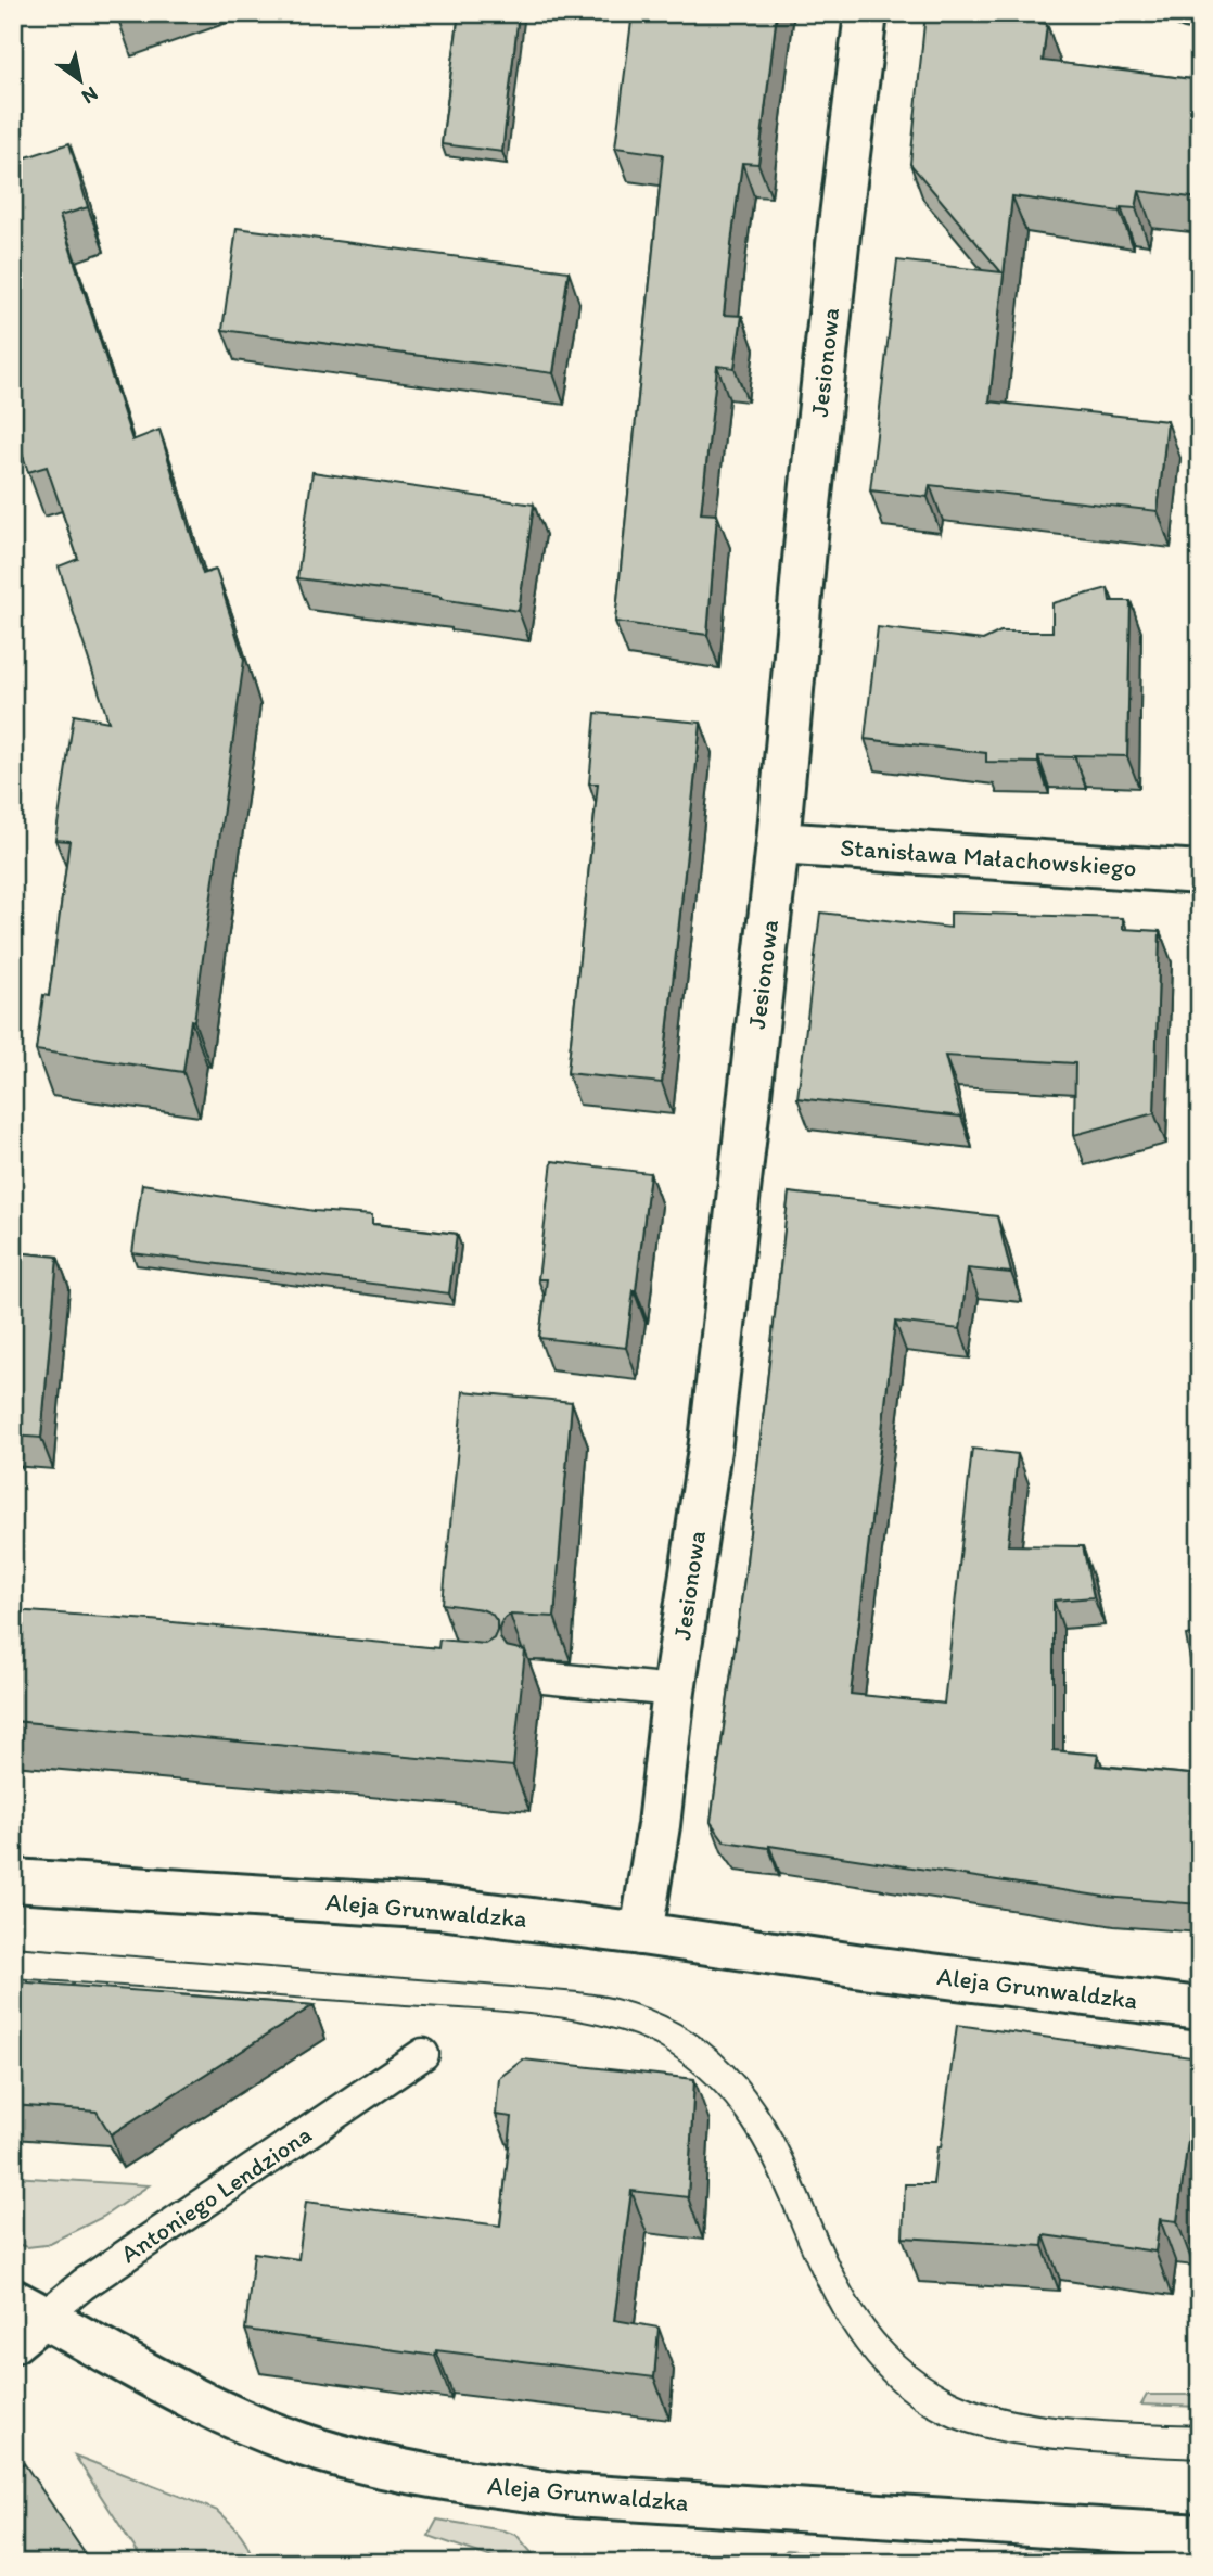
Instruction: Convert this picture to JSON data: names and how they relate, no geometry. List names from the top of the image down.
{
  "streets": {
    "main road": ["Jesionowa", "Stanisława Małachowskiego", "Aleja Grunwaldzka"],
    "lane": ["Antoniego Lendziona"]
  },
  "crossings": [
    ["Jesionowa", "Stanisława Małachowskiego"],
    ["Jesionowa", "Aleja Grunwaldzka"],
    ["Aleja Grunwaldzka", "Antoniego Lendziona"]
  ],
  "north": "bottom right"
}
